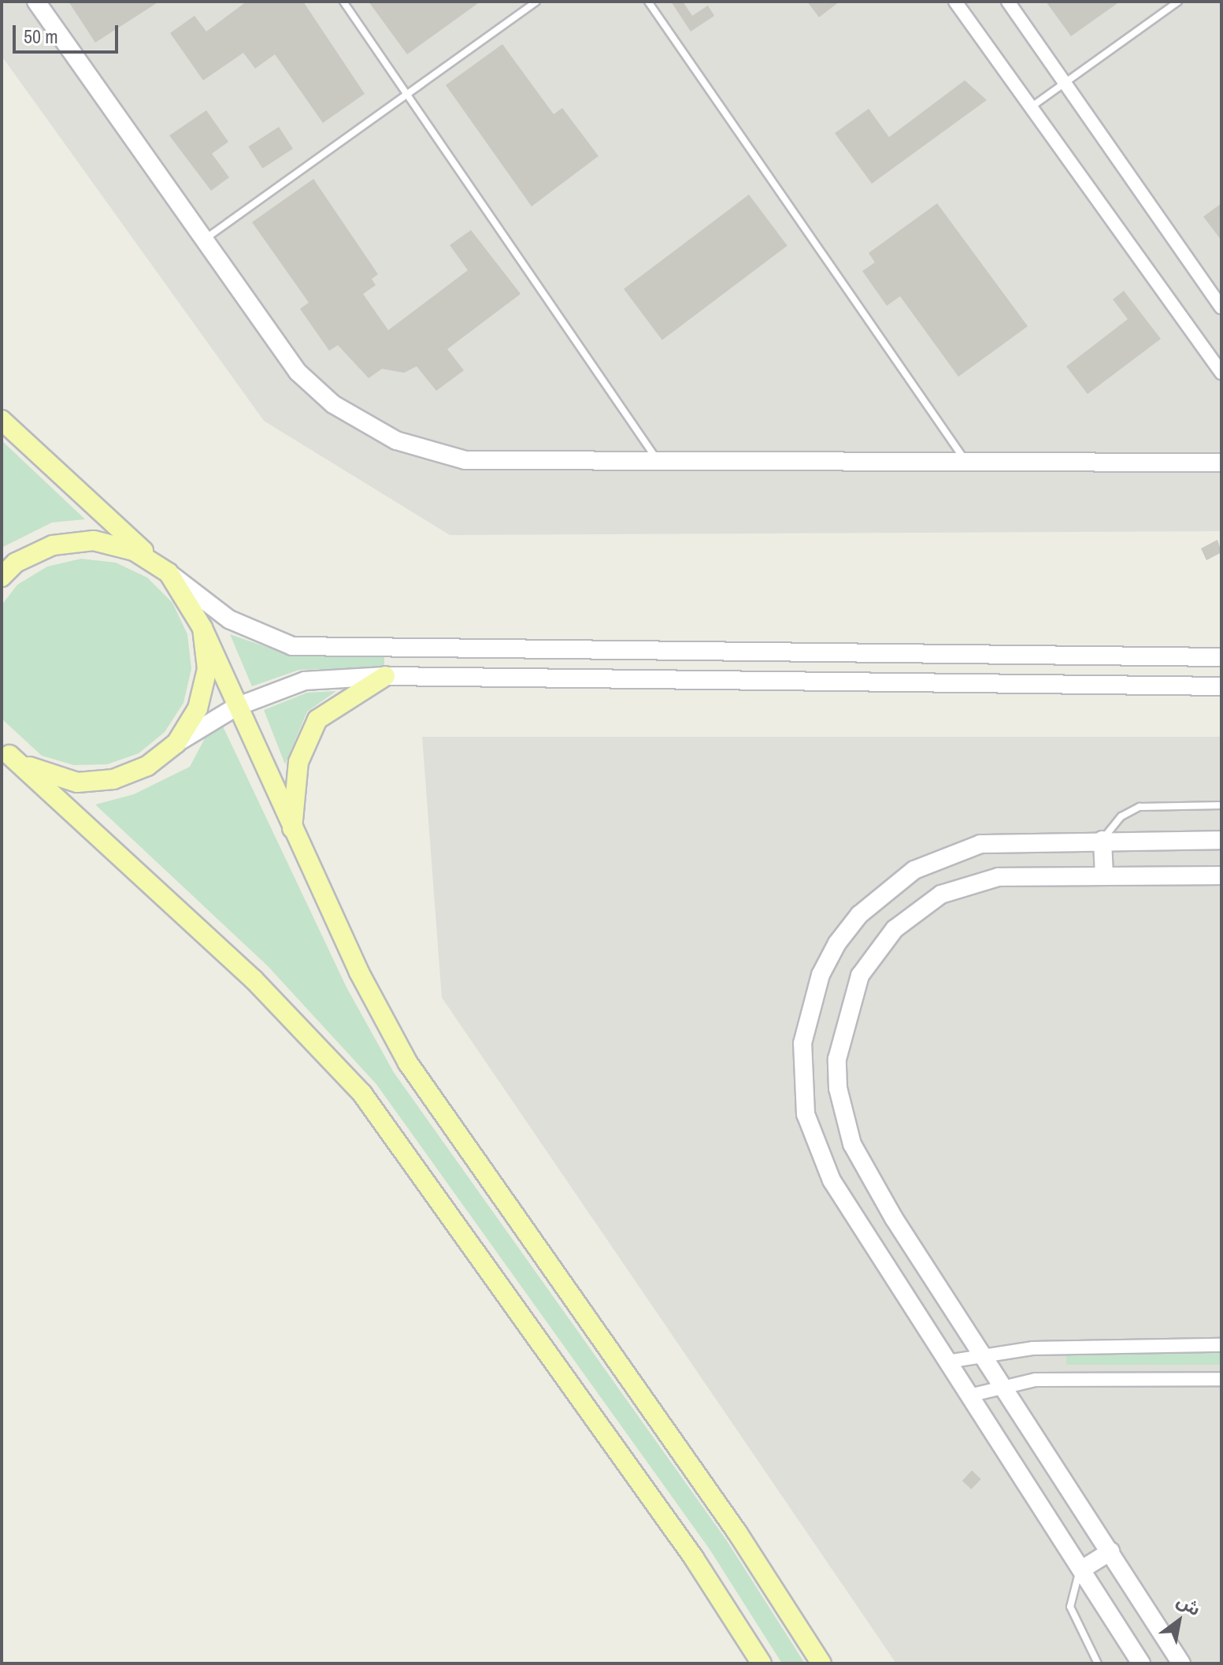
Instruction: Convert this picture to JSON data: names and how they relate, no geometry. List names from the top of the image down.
{
  "scale_bar": "50 m",
  "north": "top right"
}
